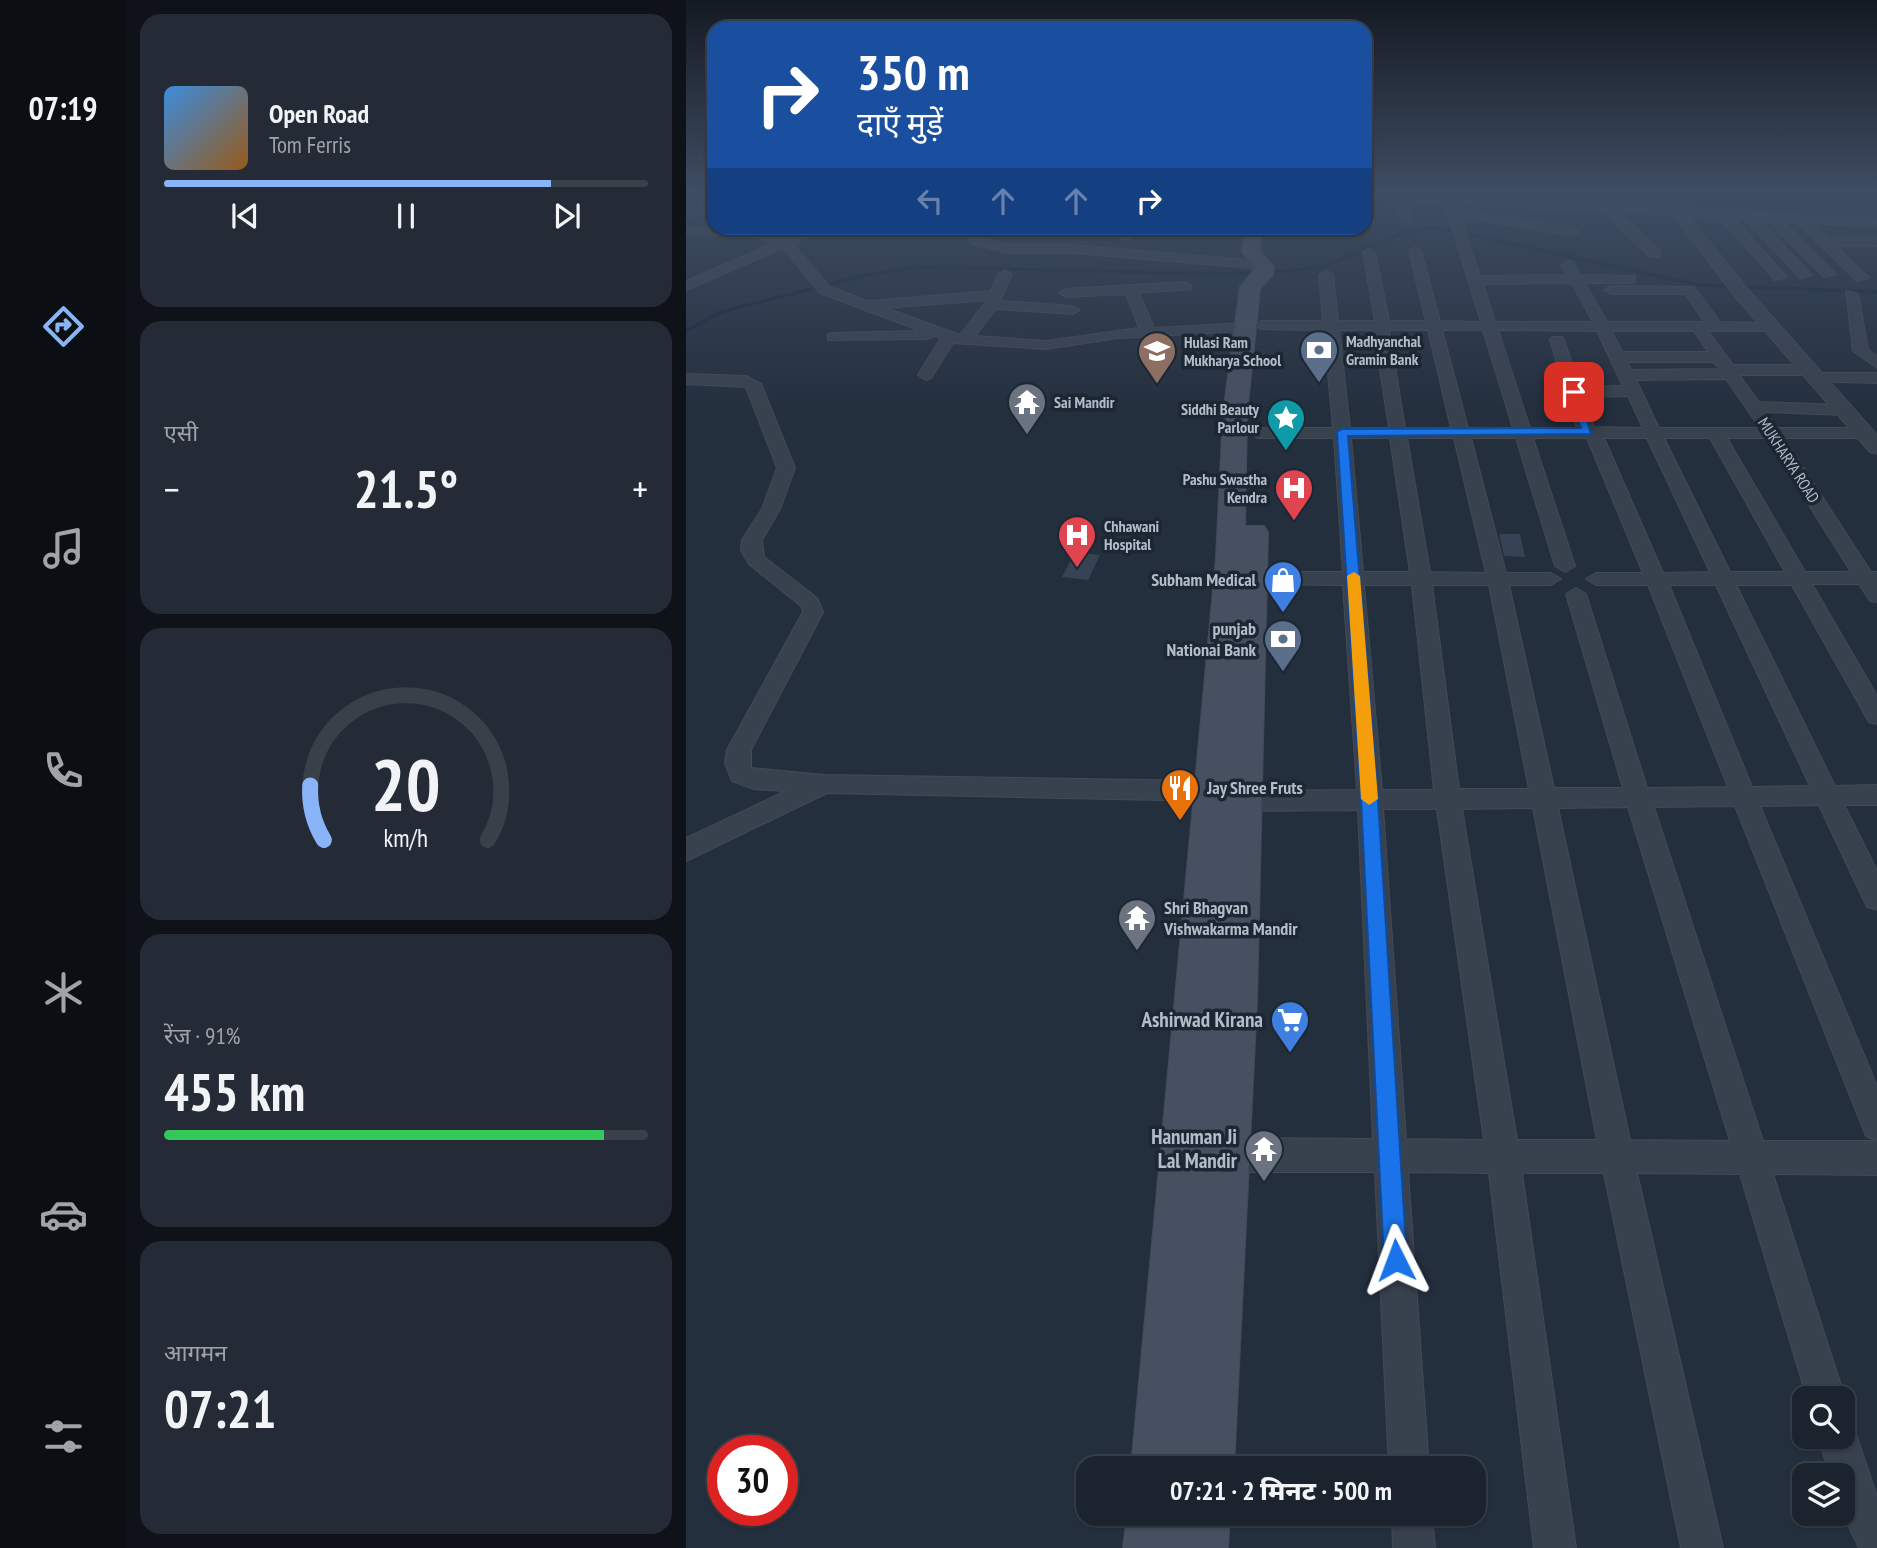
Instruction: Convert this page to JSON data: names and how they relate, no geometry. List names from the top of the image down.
{
  "streets": {
    "street": ["MUKHARYA ROAD"]
  },
  "places": {
    "bank": ["Madhyanchal Gramin Bank", "punjab Nationai Bank"],
    "school or university": ["Hulasi Ram Mukharya School"],
    "temple": ["Sai Mandir", "Shri Bhagvan Vishwakarma Mandir", "Hanuman Ji Lal Mandir"],
    "place": ["Siddhi Beauty Parlour"],
    "hospital": ["Pashu Swastha Kendra", "Chhawani Hospital"],
    "shop": ["Subham Medical"],
    "restaurant": ["Jay Shree Fruts"],
    "supermarket": ["Ashirwad Kirana"]
  },
  "page": {
    "tabs": "07:19",
    "turn": ["350 m", "दाएँ मुड़ें"],
    "song": ["Open Road", "Tom Ferris"],
    "tile": [
      "एसी",
      ["रेंज · 91%", "455 km"],
      ["आगमन", "07:21"]
    ],
    "heat": ["−", "21.5°", "+"],
    "limit": "30",
    "trip": "07:21 · 2 मिनट · 500 m",
    "gauge": ["20", "km/h"]
  }
}
